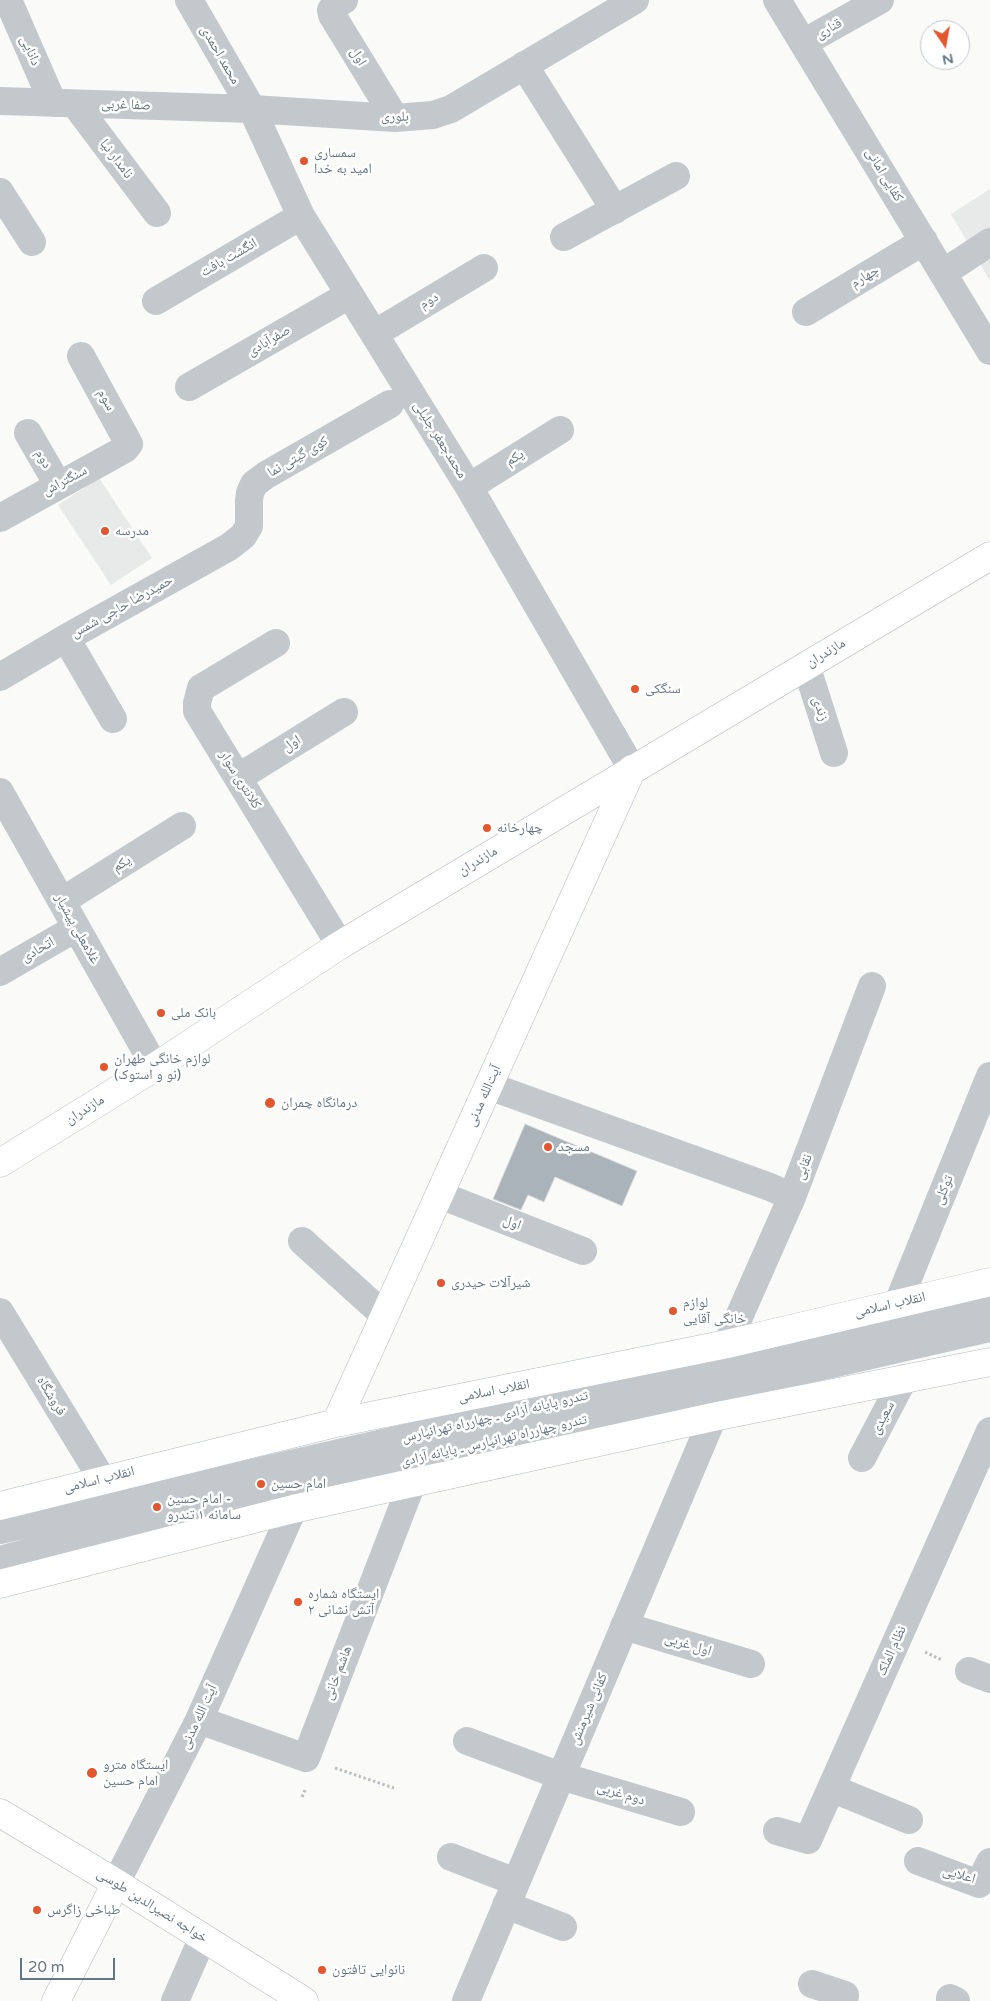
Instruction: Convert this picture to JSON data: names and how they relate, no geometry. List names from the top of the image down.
{
  "streets": {
    "main road": [
      "مازندران",
      "آیت‌الله مدنی",
      "انقلاب اسلامی",
      "آیت الله مدنی",
      "خواجه نصیرالدین طوسی"
    ],
    "street": [
      "قناری",
      "دانایی",
      "محمد احمدی",
      "اول",
      "صفا غربی",
      "بلوری",
      "نامدار نیا",
      "کفایی امانی",
      "انگشت بافت",
      "چهارم",
      "دوم",
      "صفرآبادی",
      "سوم",
      "محمدجعفر جلیلی",
      "کوی گیتی نما",
      "یکم",
      "سنگتراش",
      "حمیدرضا حاجی شمس",
      "زندی",
      "کلانتری سوار",
      "غلامعلی پیشیار",
      "اتحادی",
      "نقابی",
      "توکلی",
      "فروشگاه",
      "تندرو پایانه آزادی ـ چهارراه تهرانپارس",
      "سعیدی",
      "تندرو چهارراه تهرانپارس ـ پایانه آزادی",
      "اول غربی",
      "نظام الملک",
      "هاشم خانی",
      "کفائی شیرمنش",
      "دوم غربی",
      "اعلایی"
    ]
  },
  "crossings": [
    ["قناری", "کفایی امانی"],
    ["دانایی", "صفا غربی"],
    ["دانایی", "نامدار نیا"],
    ["محمد احمدی", "صفا غربی"],
    ["محمد احمدی", "بلوری"],
    ["محمد احمدی", "محمدجعفر جلیلی"],
    ["اول", "بلوری"],
    ["اول", "کلانتری سوار"],
    ["اول", "آیت‌الله مدنی"],
    ["صفا غربی", "بلوری"],
    ["صفا غربی", "نامدار نیا"],
    ["صفا غربی", "محمدجعفر جلیلی"],
    ["بلوری", "محمدجعفر جلیلی"],
    ["کفایی امانی", "چهارم"],
    ["انگشت بافت", "محمدجعفر جلیلی"],
    ["دوم", "محمدجعفر جلیلی"],
    ["دوم", "سنگتراش"],
    ["صفرآبادی", "محمدجعفر جلیلی"],
    ["سوم", "سنگتراش"],
    ["محمدجعفر جلیلی", "یکم"],
    ["محمدجعفر جلیلی", "مازندران"],
    ["محمدجعفر جلیلی", "آیت‌الله مدنی"],
    ["کوی گیتی نما", "حمیدرضا حاجی شمس"],
    ["یکم", "غلامعلی پیشیار"],
    ["مازندران", "زندی"],
    ["مازندران", "کلانتری سوار"],
    ["مازندران", "غلامعلی پیشیار"],
    ["مازندران", "آیت‌الله مدنی"],
    ["غلامعلی پیشیار", "اتحادی"],
    ["آیت‌الله مدنی", "انقلاب اسلامی"],
    ["نقابی", "انقلاب اسلامی"],
    ["توکلی", "انقلاب اسلامی"],
    ["انقلاب اسلامی", "فروشگاه"],
    ["اول غربی", "کفائی شیرمنش"],
    ["کفائی شیرمنش", "دوم غربی"],
    ["آیت الله مدنی", "خواجه نصیرالدین طوسی"]
  ],
  "places": [
    "سمساری امید به خدا",
    "مدرسه",
    "سنگکی",
    "چهارخانه",
    "بانک ملی",
    "لوازم خانگی طهران (نو و استوک)",
    "درمانگاه چمران",
    "مسجد",
    "شیرآلات حیدری",
    "لوازم خانگی آقایی",
    "امام حسین",
    "امام حسین - سامانه ۱ تندرو",
    "ایستگاه شماره ۲ آتش نشانی",
    "ایستگاه مترو امام حسین",
    "طباخی زاگرس",
    "نانوایی تافتون"
  ],
  "scale_bar": "20 m",
  "north": "bottom"
}
